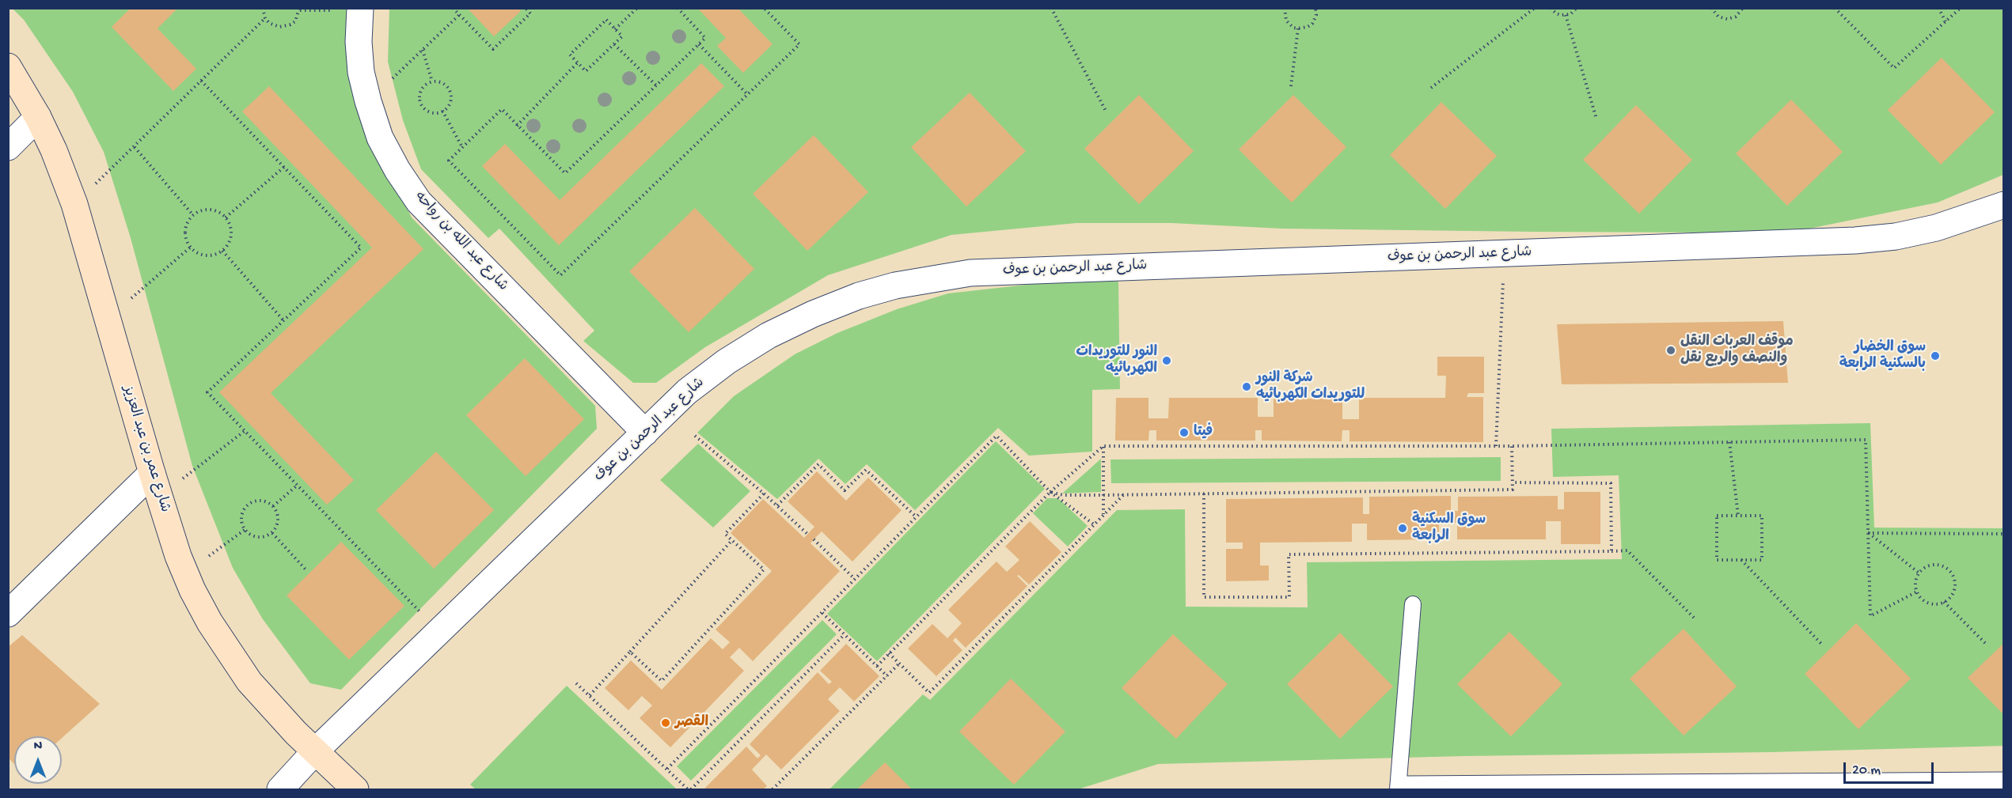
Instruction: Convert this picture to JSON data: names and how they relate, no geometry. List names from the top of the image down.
{
  "streets": {
    "street": ["شارع عبد الله بن رواحه", "شارع عبد الرحمن بن عوف", "شارع عمر بن عبد العزيز"]
  },
  "crossings": [
    ["شارع عبد الله بن رواحه", "شارع عبد الرحمن بن عوف"],
    ["شارع عبد الرحمن بن عوف", "شارع عمر بن عبد العزيز"]
  ],
  "places": [
    "موقف العربات النقل والنصف والربع نقل",
    "سوق الخضار بالسكنية الرابعة",
    "النور للتوريدات الكهربائيه",
    "شركة النور للتوريدات الكهربائيه",
    "فيتا",
    "سوق السكنية الرابعة",
    "القصر"
  ],
  "scale_bar": "20 m",
  "north": "top"
}
